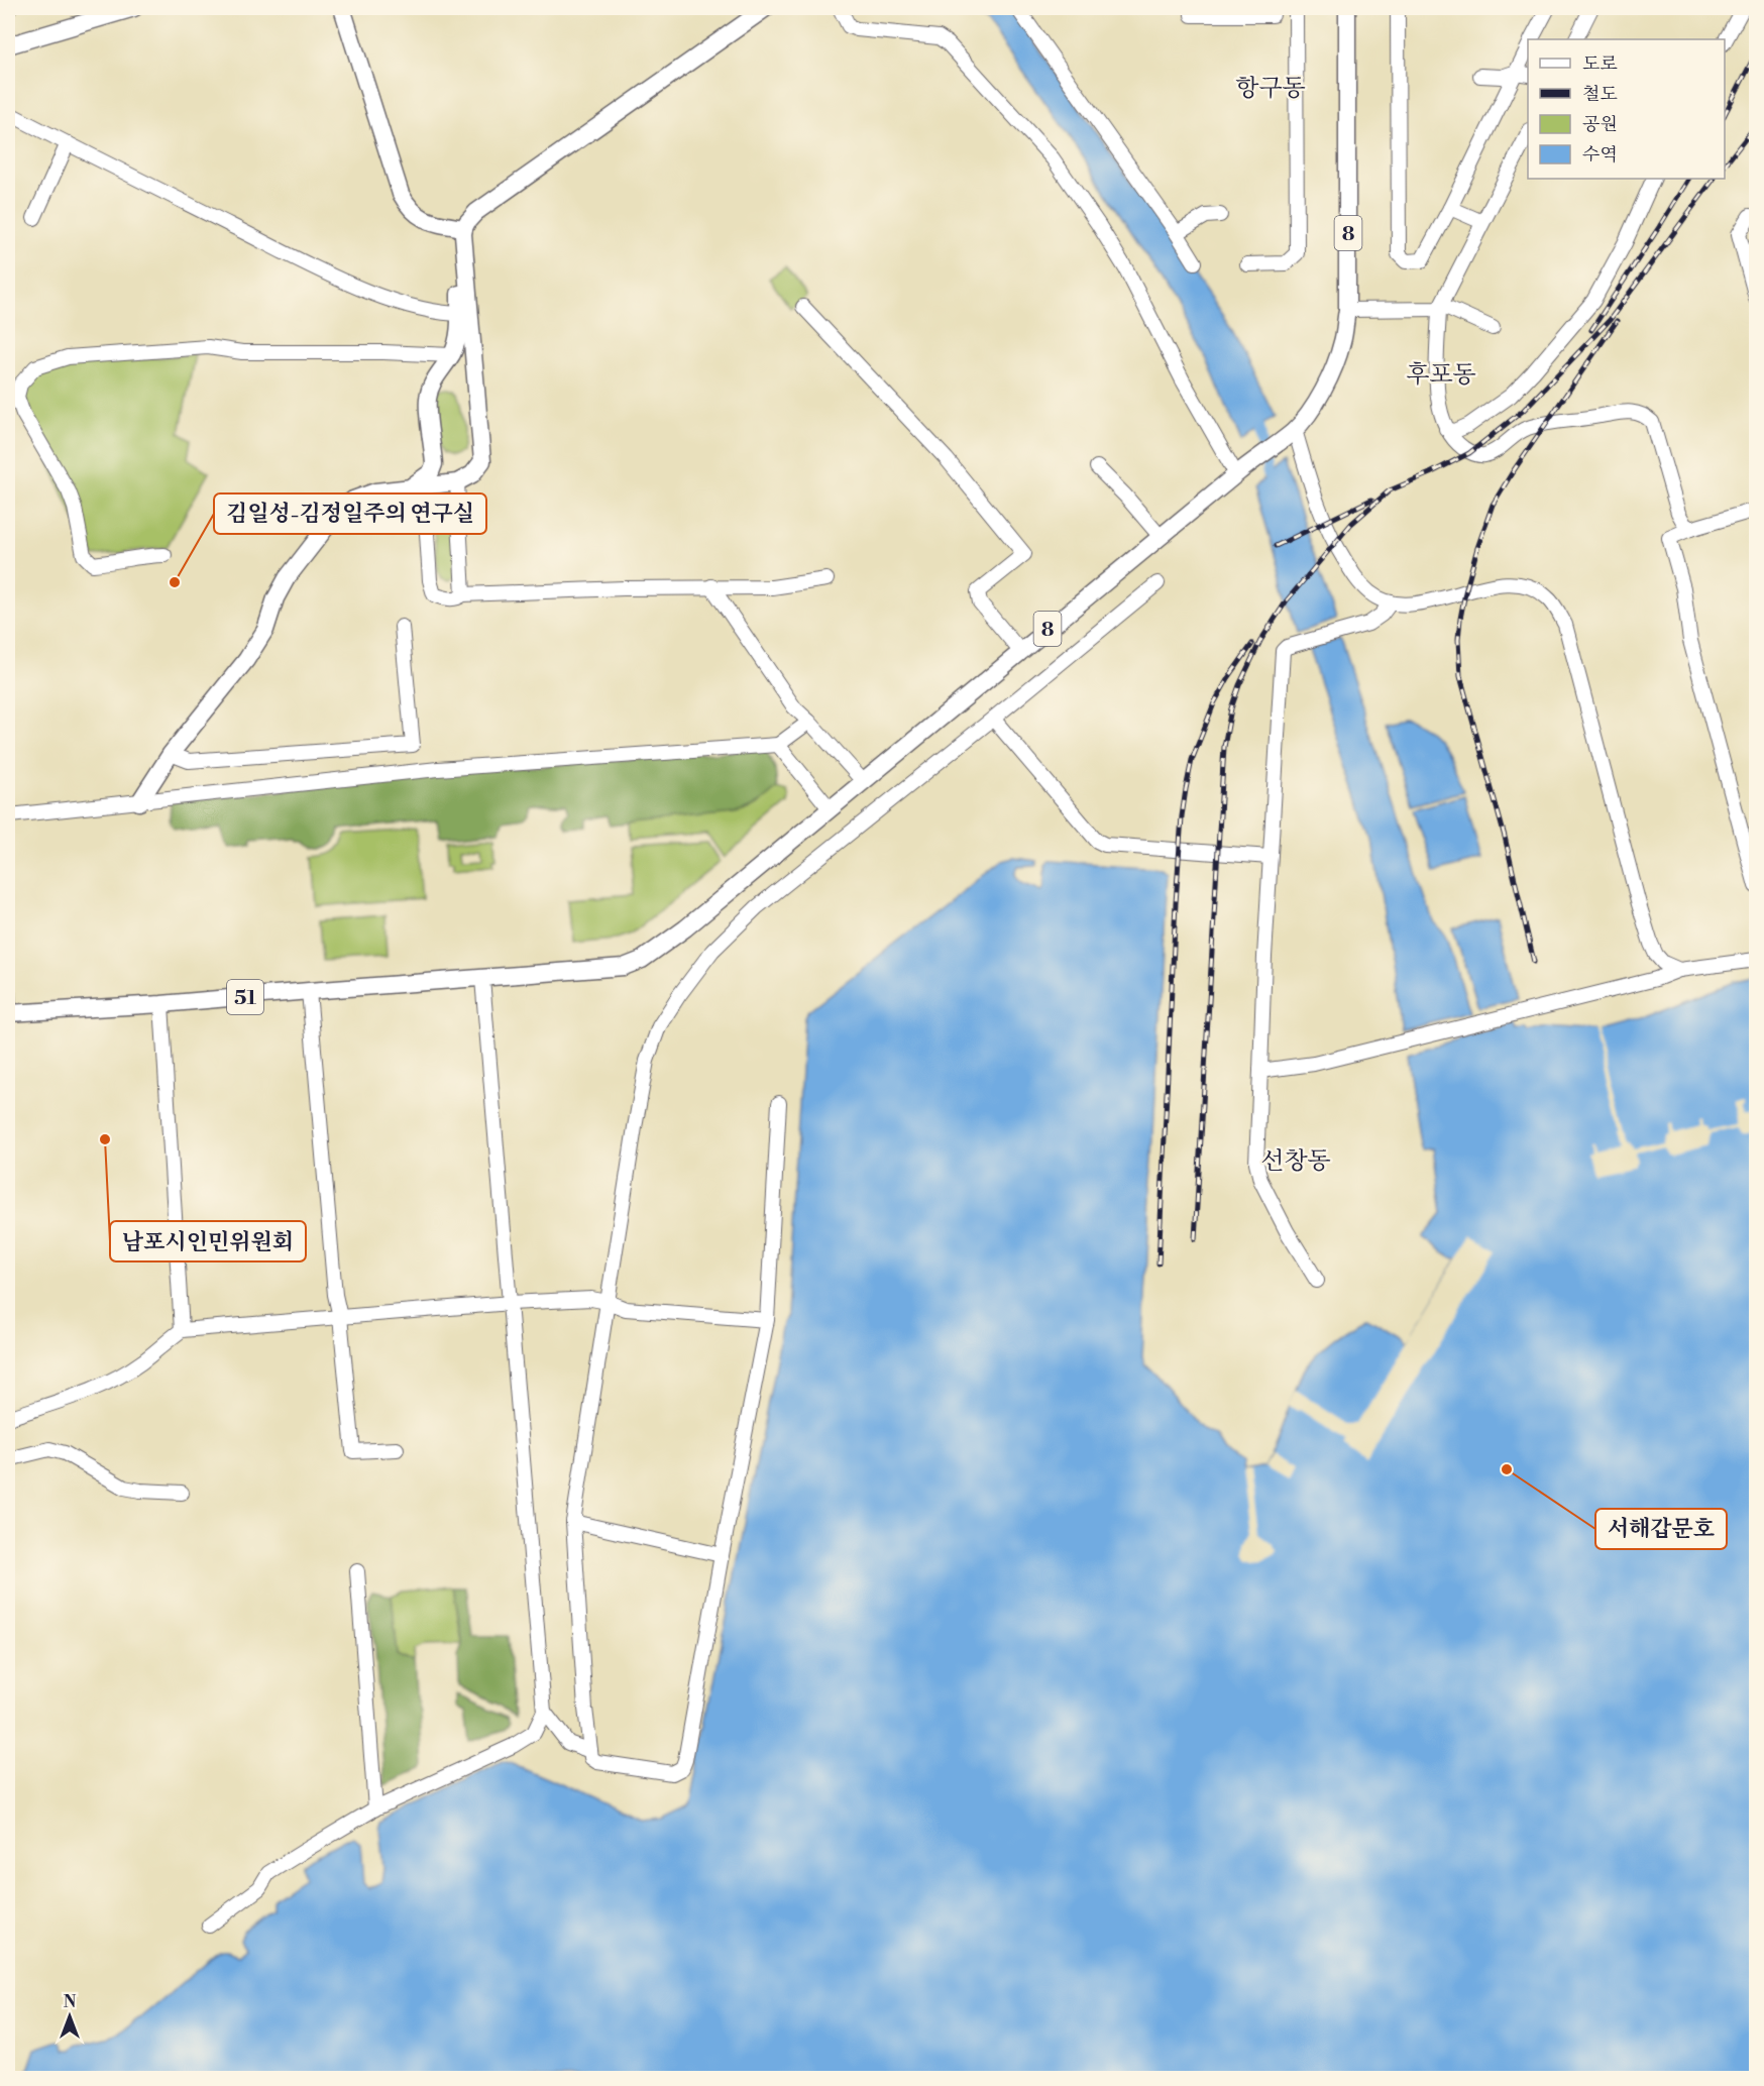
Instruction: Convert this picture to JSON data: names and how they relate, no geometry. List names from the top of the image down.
{
  "streets": {
    "main road": ["8", "51"]
  },
  "crossings": [
    ["8", "51"]
  ],
  "districts": ["항구동", "후포동", "선창동"],
  "places": ["김일성-김정일주의 연구실", "남포시인민위원회", "서해갑문호"],
  "legend": [
    "도로",
    "철도",
    "공원",
    "수역"
  ],
  "north": "top"
}
